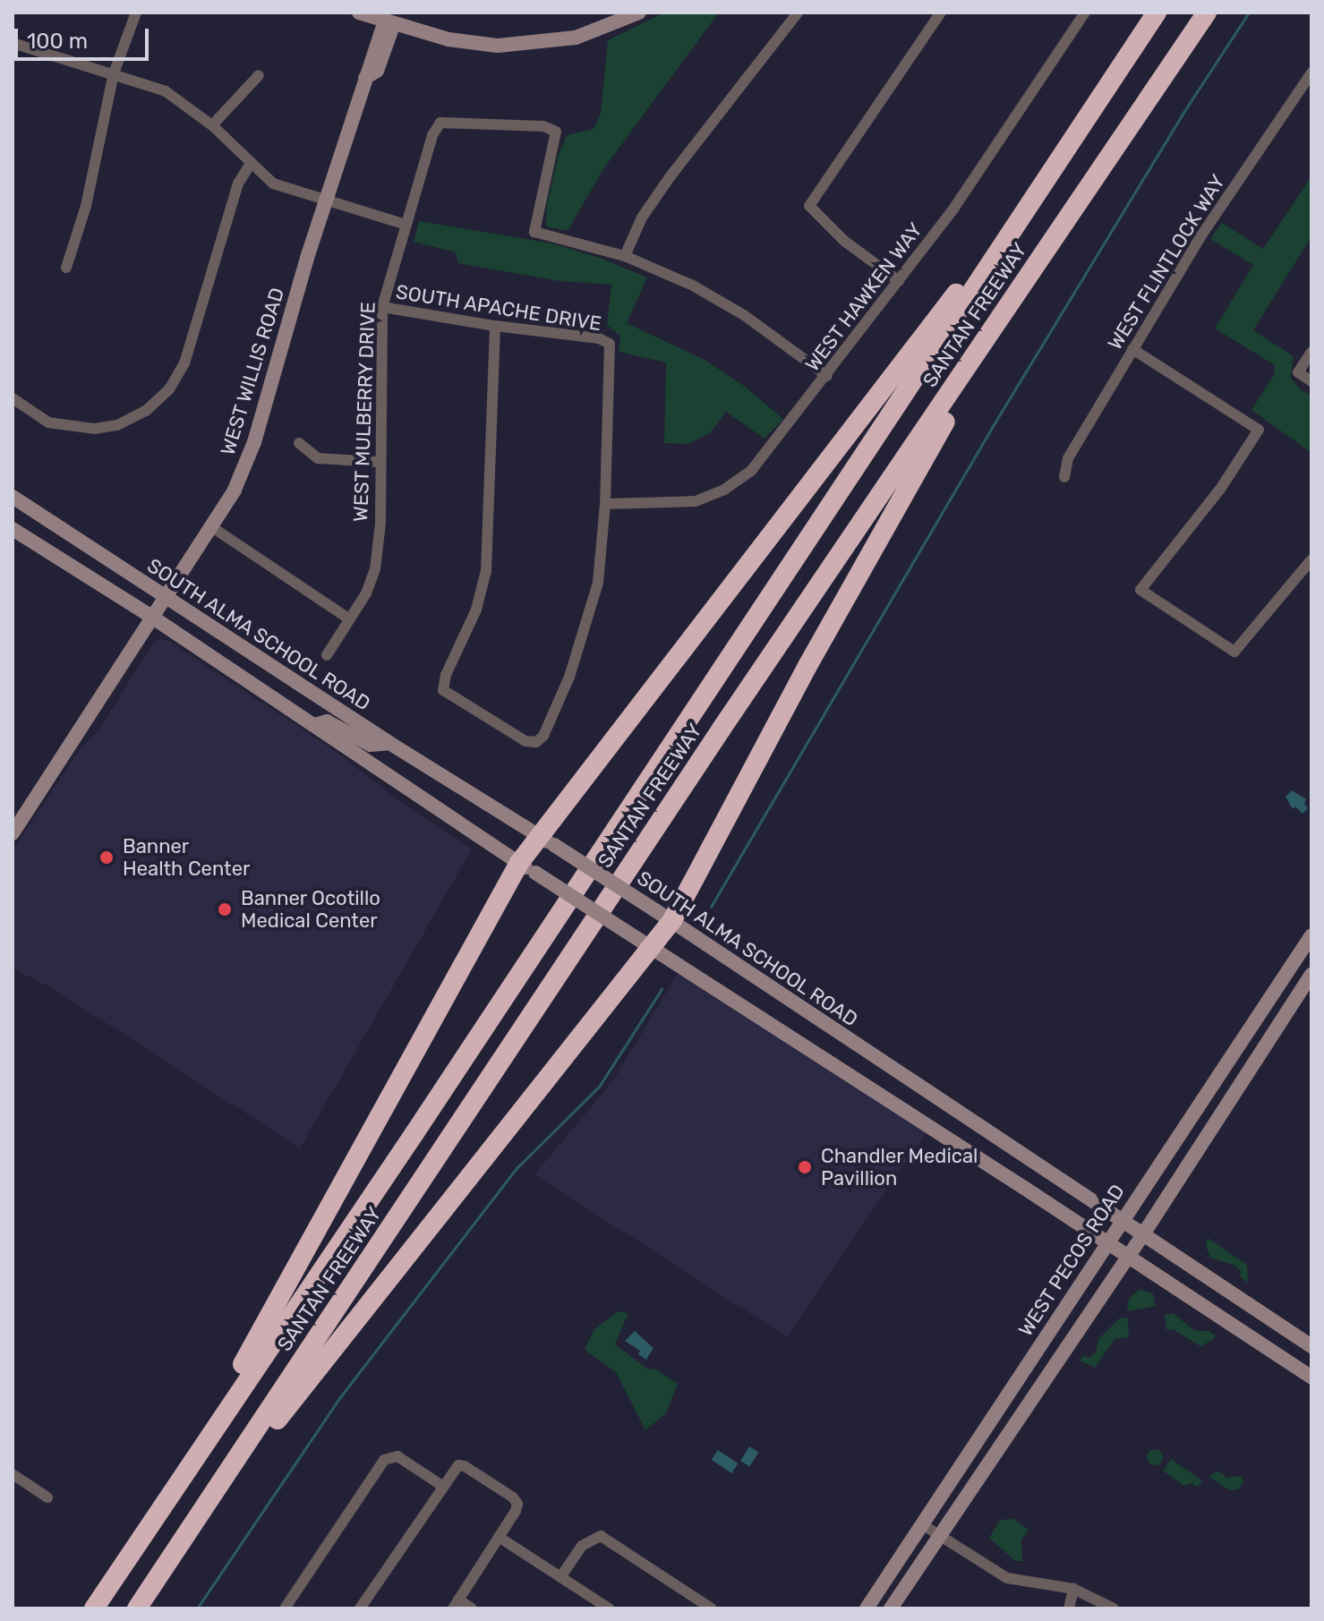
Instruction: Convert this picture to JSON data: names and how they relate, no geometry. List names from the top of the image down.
{
  "streets": {
    "highway": ["SANTAN FREEWAY"],
    "main road": ["WEST WILLIS ROAD", "SOUTH ALMA SCHOOL ROAD", "WEST PECOS ROAD"],
    "street": [
      "WEST FLINTLOCK WAY",
      "WEST HAWKEN WAY",
      "SOUTH APACHE DRIVE",
      "WEST MULBERRY DRIVE"
    ]
  },
  "crossings": [
    ["WEST HAWKEN WAY", "SOUTH APACHE DRIVE"],
    ["SOUTH APACHE DRIVE", "WEST MULBERRY DRIVE"],
    ["WEST WILLIS ROAD", "SOUTH ALMA SCHOOL ROAD"],
    ["SOUTH ALMA SCHOOL ROAD", "WEST PECOS ROAD"]
  ],
  "places": ["Banner Health Center", "Banner Ocotillo Medical Center", "Chandler Medical Pavillion"],
  "scale_bar": "100 m"
}
